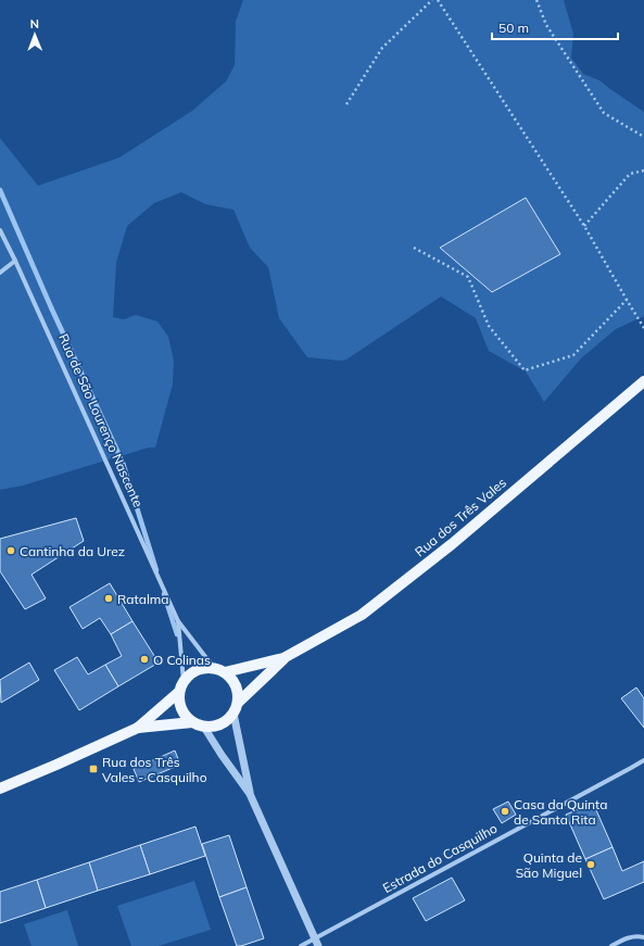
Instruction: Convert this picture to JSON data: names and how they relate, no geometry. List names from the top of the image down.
{
  "streets": {
    "main road": ["Rua dos Três Vales"],
    "street": ["Rua de São Lourenço Nascente", "Estrada do Casquilho"]
  },
  "crossings": [
    ["Rua de São Lourenço Nascente", "Rua dos Três Vales"]
  ],
  "places": {
    "other": [
      "Cantinha da Urez",
      "Ratalma",
      "O Colinas",
      "Casa da Quinta de Santa Rita",
      "Quinta de São Miguel"
    ],
    "transit": ["Rua dos Três Vales - Casquilho"]
  },
  "scale_bar": "50 m",
  "north": "top"
}
